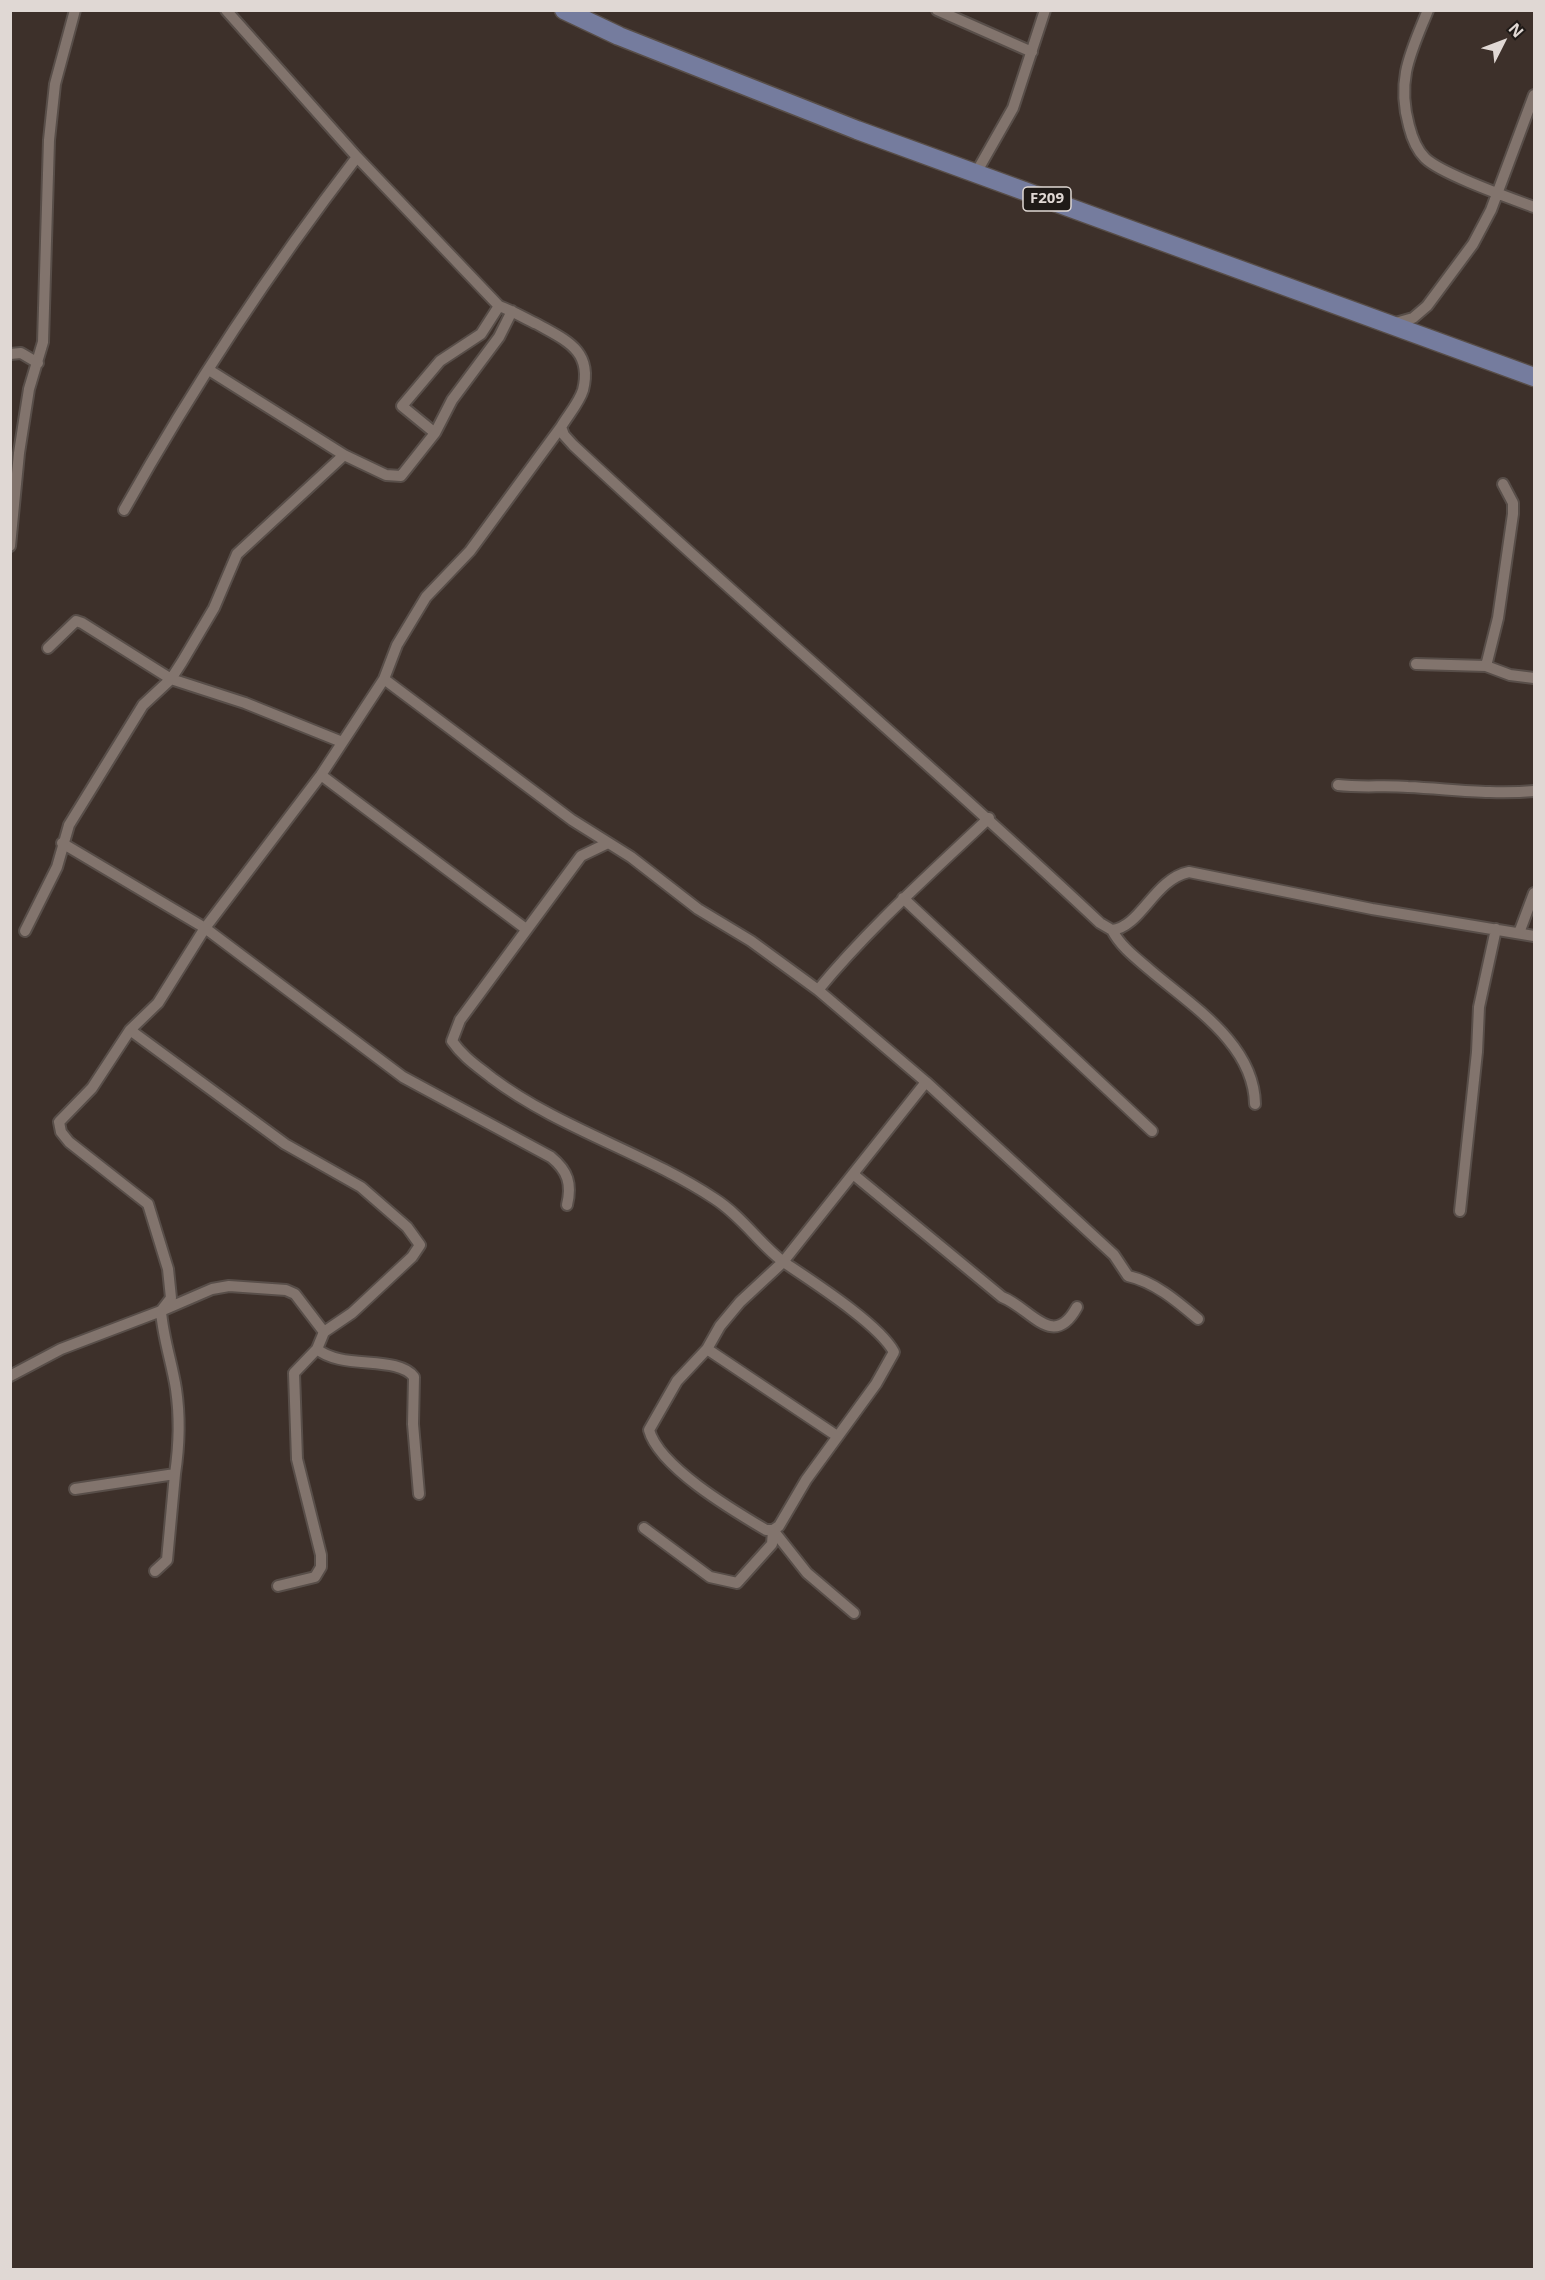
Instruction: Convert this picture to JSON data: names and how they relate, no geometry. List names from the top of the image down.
{
  "streets": {
    "main road": ["F209"]
  },
  "north": "top right"
}
